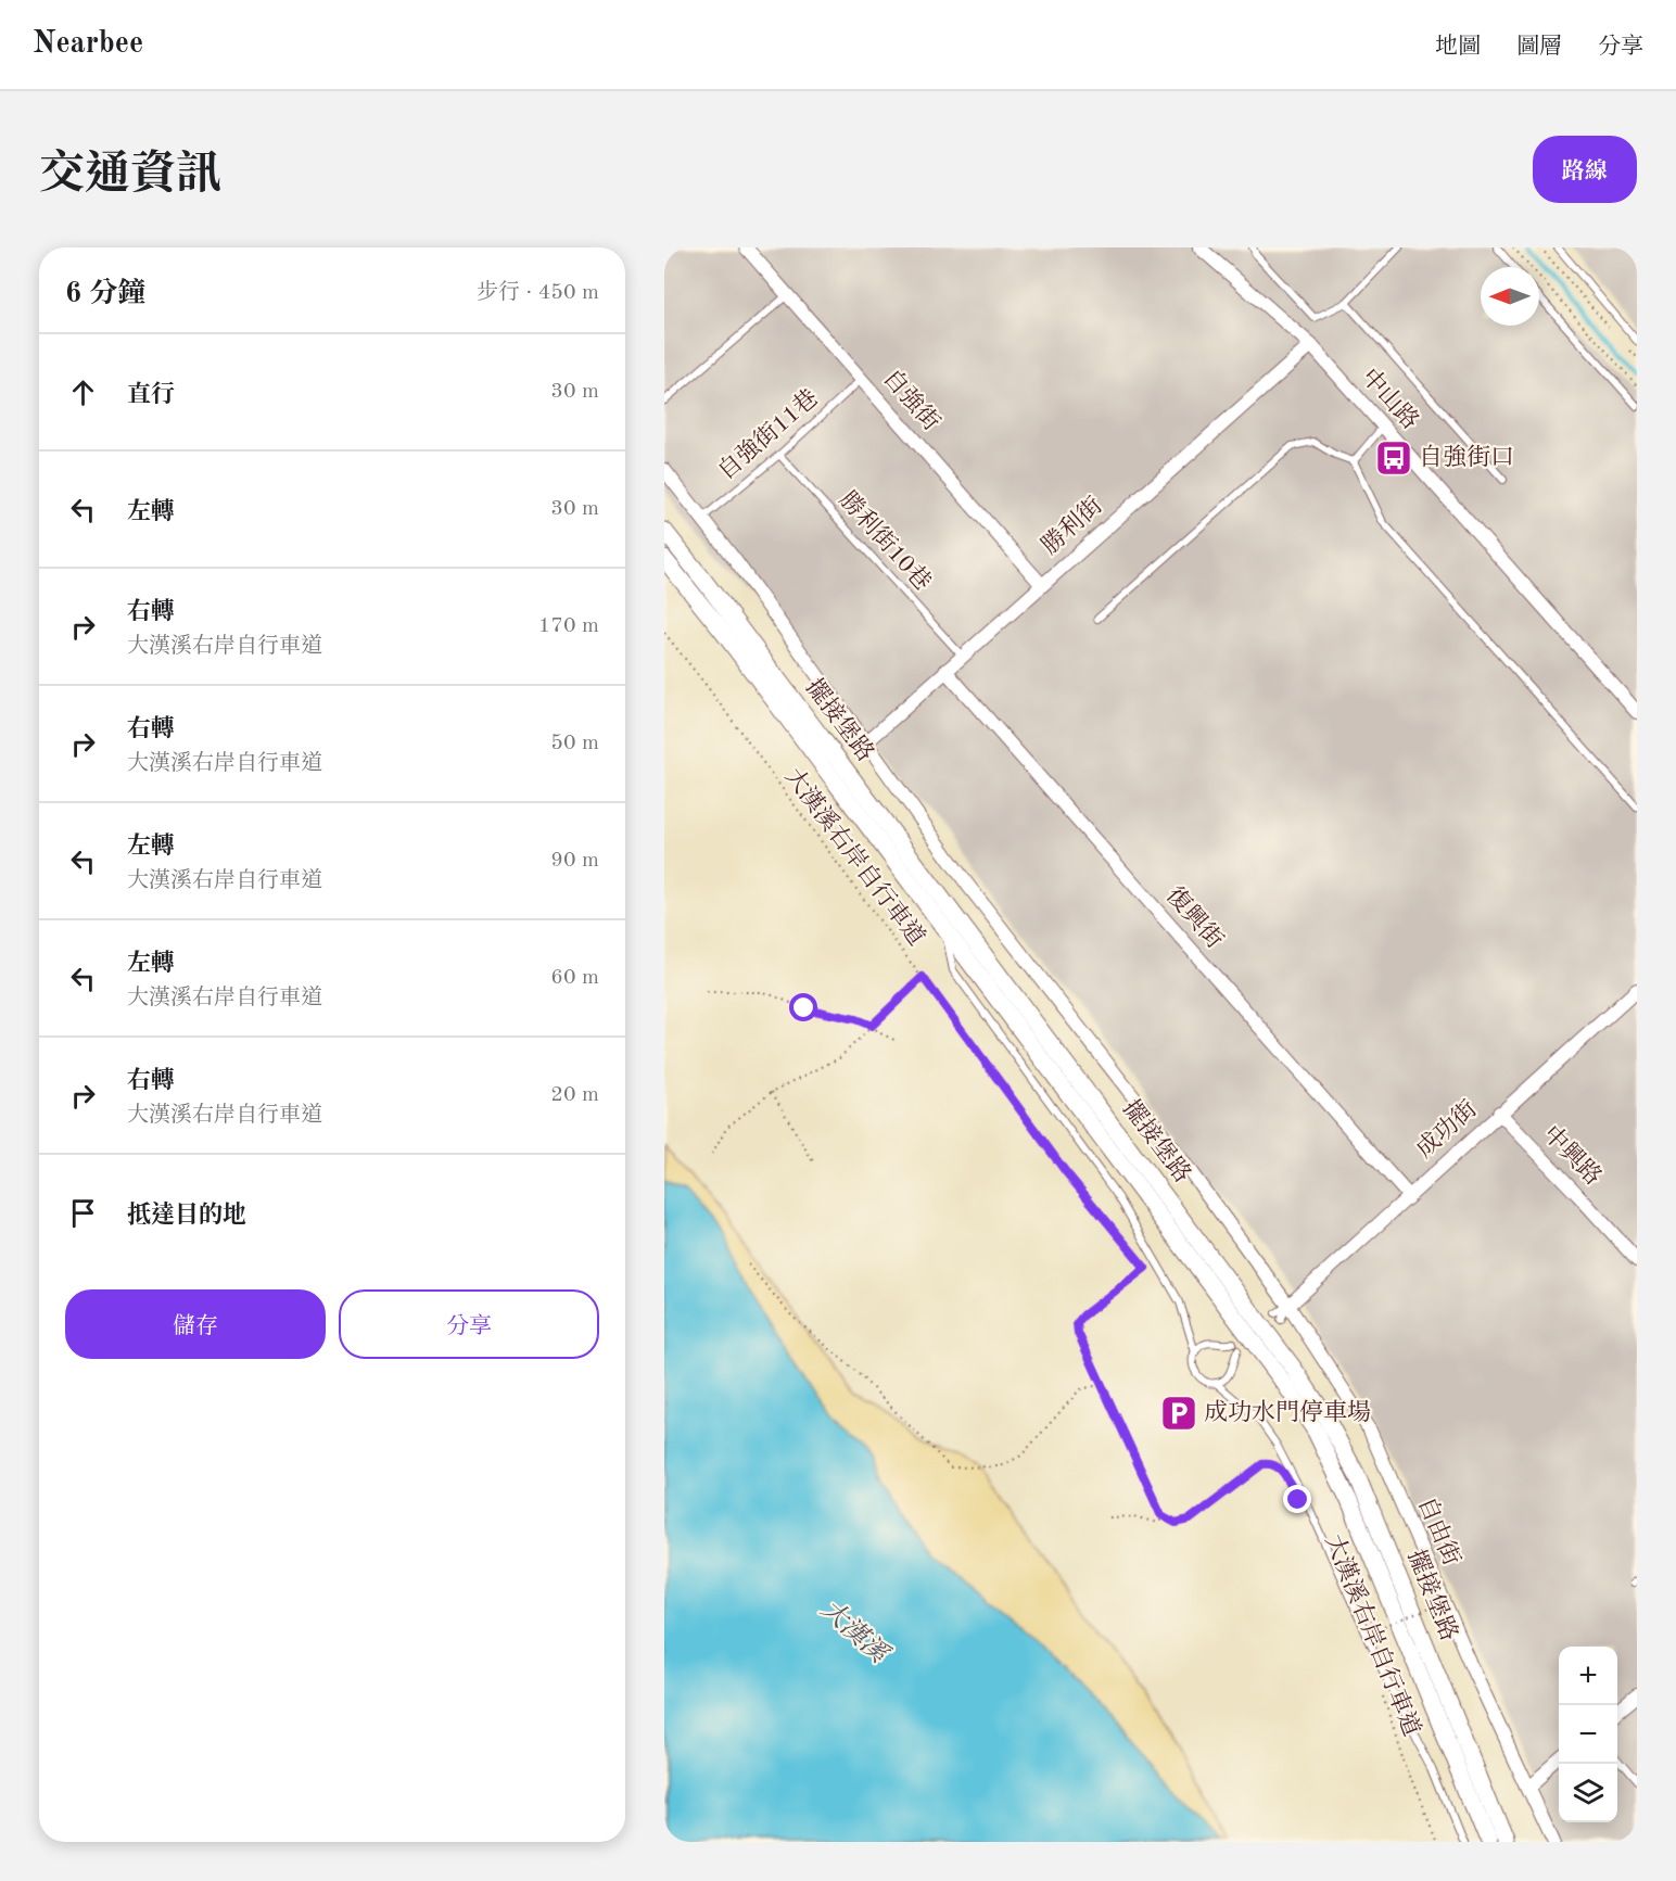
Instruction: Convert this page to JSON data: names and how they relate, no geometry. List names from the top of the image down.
{
  "streets": {
    "street": [
      "中山路",
      "自強街",
      "勝利街",
      "擺接堡路",
      "復興街",
      "成功街",
      "中興路",
      "自由街"
    ],
    "lane": ["自強街11巷", "勝利街10巷"],
    "path": ["大漢溪右岸自行車道"]
  },
  "crossings": [
    ["中山路", "勝利街"],
    ["自強街", "自強街11巷"],
    ["自強街", "勝利街"],
    ["自強街11巷", "勝利街10巷"],
    ["自強街11巷", "自由街"],
    ["勝利街", "勝利街10巷"],
    ["勝利街", "復興街"],
    ["勝利街", "自由街"],
    ["復興街", "成功街"],
    ["成功街", "中興路"],
    ["成功街", "自由街"]
  ],
  "water": ["大漢溪"],
  "places": {
    "bus stop": ["自強街口"],
    "parking": ["成功水門停車場"]
  },
  "north": "left",
  "page": {
    "header": "Nearbee",
    "nav": ["地圖", "圖層", "分享"],
    "title": "交通資訊",
    "buttons": [
      "路線",
      ["儲存", "分享"]
    ],
    "heading": ["6 分鐘", "步行 · 450 m"],
    "list": [
      ["直行", "30 m"],
      ["左轉", "30 m"],
      ["右轉", "大漢溪右岸自行車道", "170 m"],
      ["右轉", "大漢溪右岸自行車道", "50 m"],
      ["左轉", "大漢溪右岸自行車道", "90 m"],
      ["左轉", "大漢溪右岸自行車道", "60 m"],
      ["右轉", "大漢溪右岸自行車道", "20 m"],
      "抵達目的地"
    ],
    "map_buttons": ["+", "−"]
  }
}
